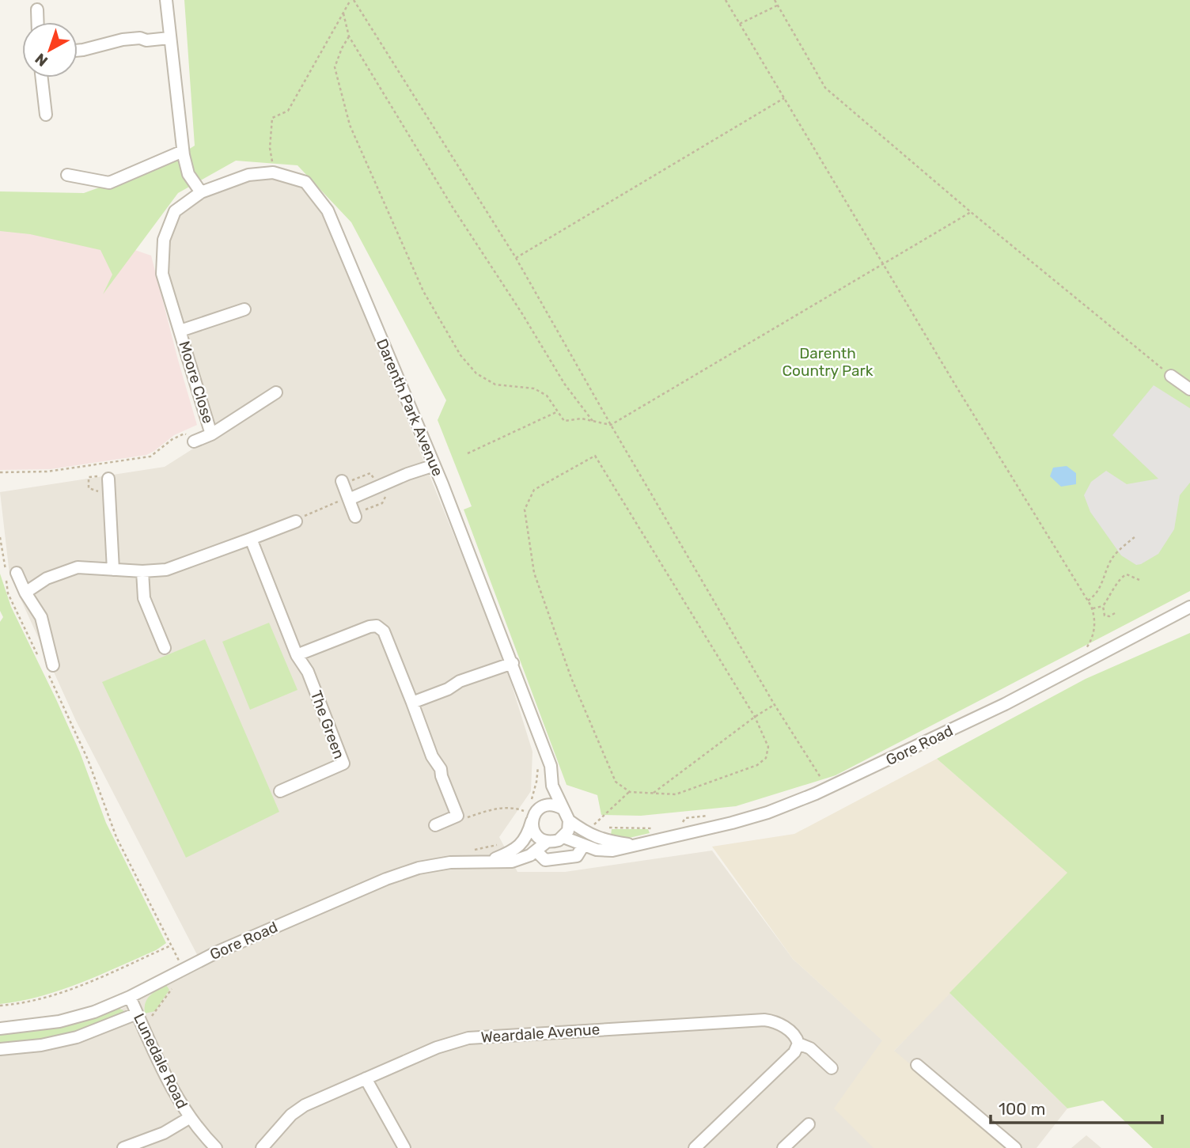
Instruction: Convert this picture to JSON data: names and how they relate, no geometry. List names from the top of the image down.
{
  "streets": {
    "street": [
      "Moore Close",
      "Darenth Park Avenue",
      "The Green",
      "Gore Road",
      "Weardale Avenue",
      "Lunedale Road"
    ]
  },
  "crossings": [
    ["Moore Close", "Darenth Park Avenue"],
    ["Darenth Park Avenue", "Gore Road"],
    ["Gore Road", "Lunedale Road"]
  ],
  "parks": ["Darenth Country Park"],
  "scale_bar": "100 m",
  "north": "bottom left"
}
